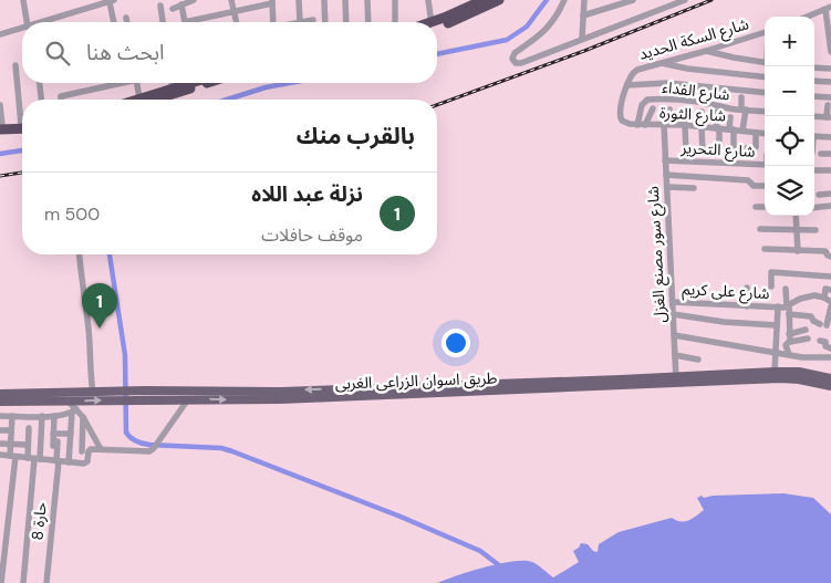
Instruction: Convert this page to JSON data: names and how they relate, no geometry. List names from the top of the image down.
{
  "streets": {
    "main road": ["طريق اسوان الزراعى الغربى"],
    "street": [
      "شارع السكة الحديد",
      "شارع الفداء",
      "شارع الثورة",
      "شارع التحرير",
      "شارع سور مصنع الغزل",
      "شارع على كريم",
      "حارة 8"
    ]
  },
  "crossings": [
    ["شارع السكة الحديد", "شارع الثورة"],
    ["شارع الفداء", "شارع الثورة"],
    ["شارع الثورة", "شارع سور مصنع الغزل"],
    ["شارع التحرير", "شارع سور مصنع الغزل"],
    ["شارع سور مصنع الغزل", "شارع على كريم"],
    ["شارع سور مصنع الغزل", "طريق اسوان الزراعى الغربى"]
  ],
  "page": {
    "map_buttons": ["+", "−"],
    "search": "ابحث هنا",
    "heading": "بالقرب منك",
    "list": [
      {
        "mark": "1",
        "name": "نزلة عبد اللاه",
        "note": "موقف حافلات",
        "value": "500 m"
      }
    ],
    "pins": "1"
  }
}
